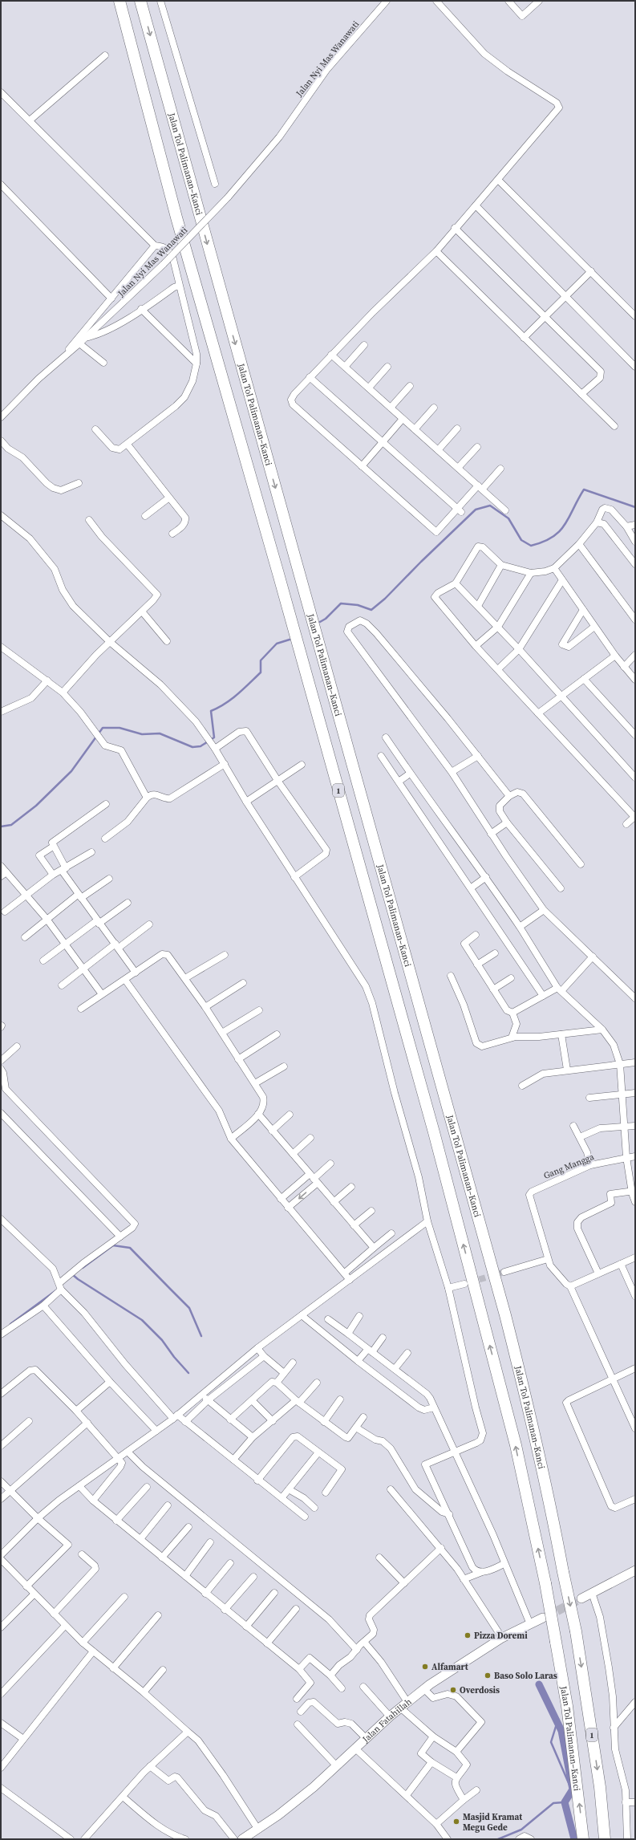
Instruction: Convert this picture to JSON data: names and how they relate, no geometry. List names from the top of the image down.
{
  "streets": {
    "highway": ["Jalan Tol Palimanan–Kanci", "1"],
    "street": ["Jalan Nyi Mas Wanawati", "Gang Mangga", "Jalan Fatahillah"]
  },
  "places": [
    "Pizza Doremi",
    "Alfamart",
    "Baso Solo Laras",
    "Overdosis",
    "Masjid Kramat Megu Gede"
  ]
}
